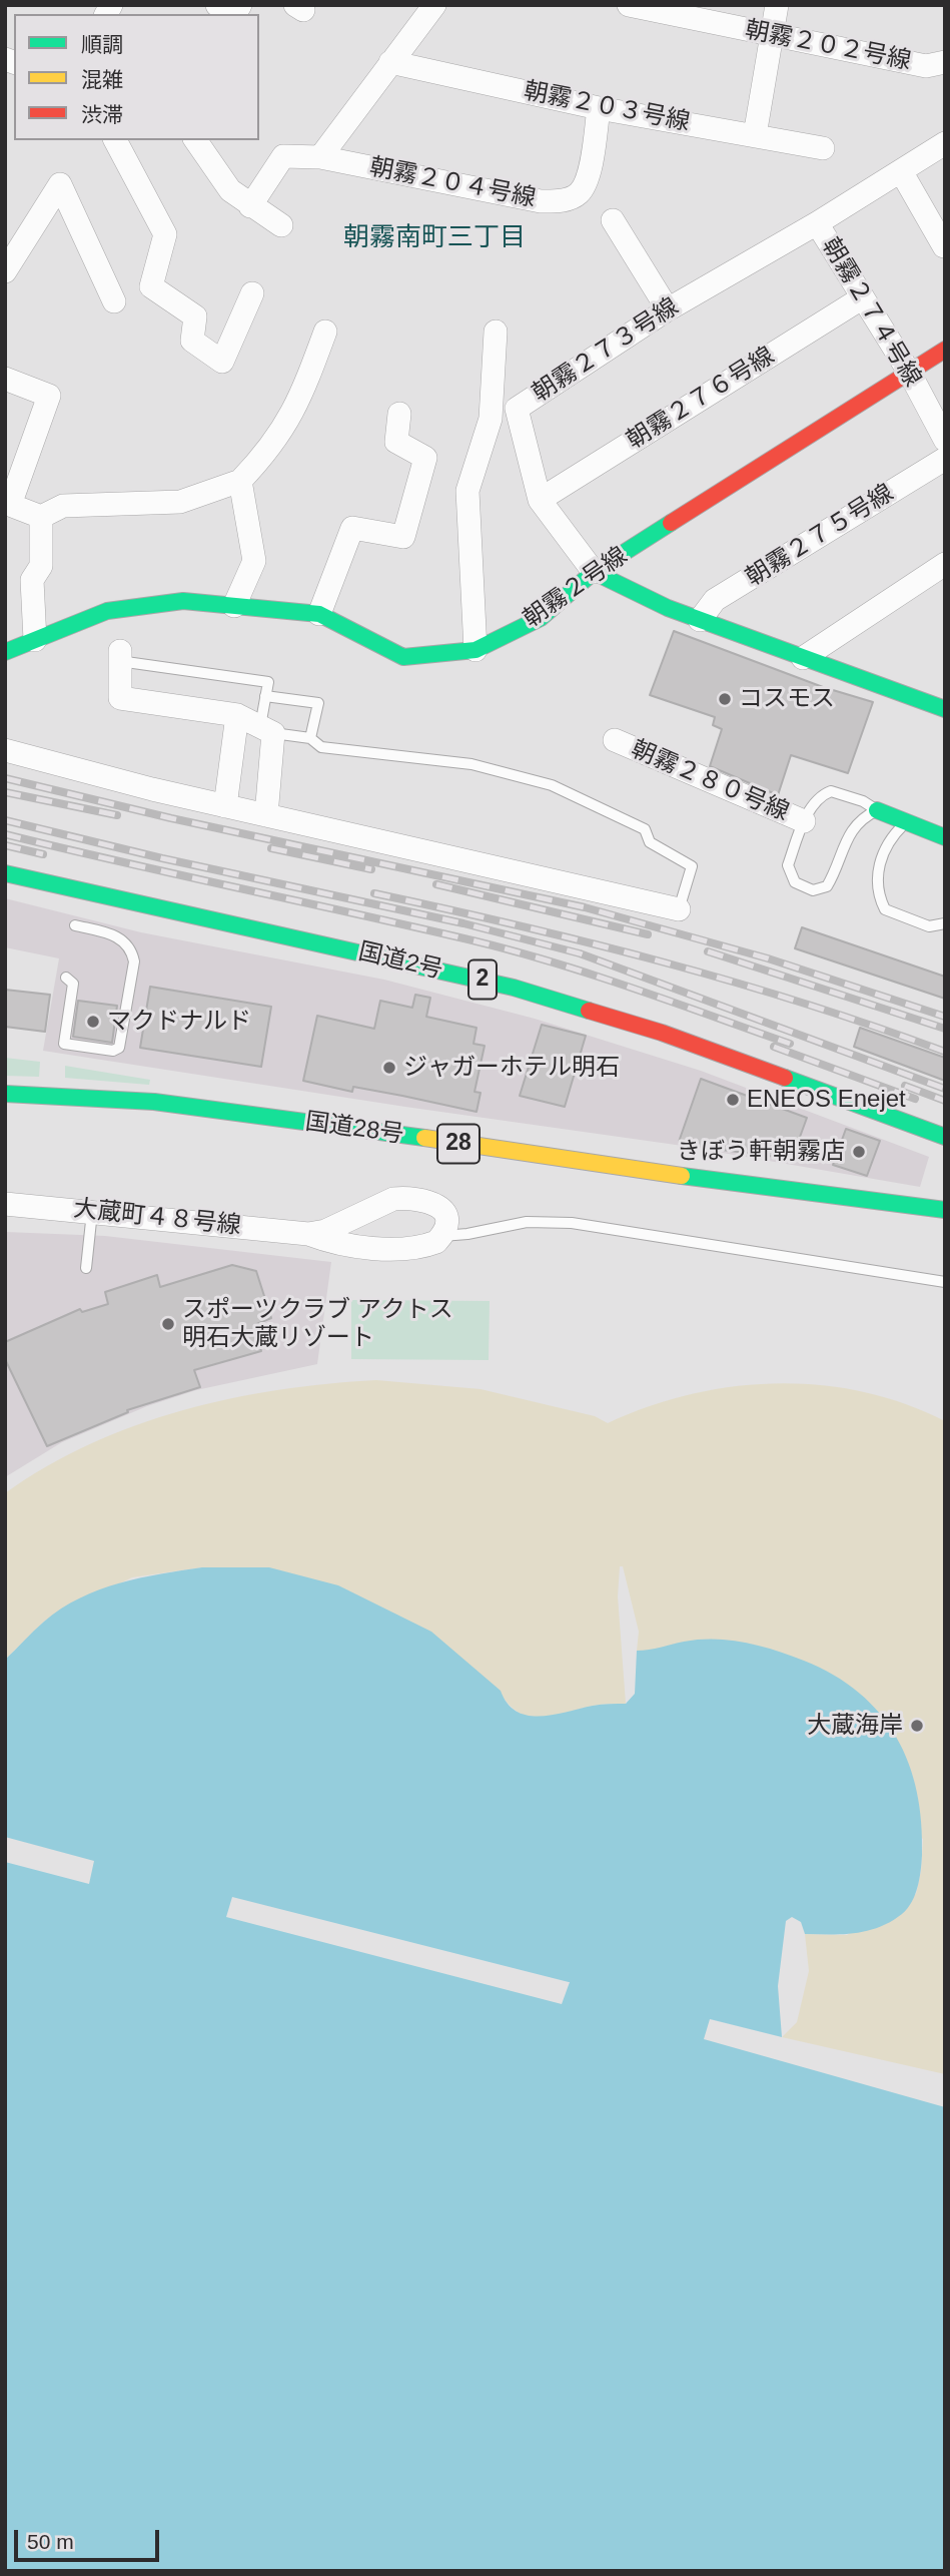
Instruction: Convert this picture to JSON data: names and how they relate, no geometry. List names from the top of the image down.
{
  "streets": {
    "main road": [
      "朝霧２７３号線",
      "朝霧２号線",
      "国道2号",
      "2",
      "国道28号",
      "28"
    ],
    "street": [
      "朝霧２０２号線",
      "朝霧２０３号線",
      "朝霧２０４号線",
      "朝霧２７４号線",
      "朝霧２７６号線",
      "朝霧２７５号線",
      "朝霧２８０号線",
      "大蔵町４８号線"
    ]
  },
  "crossings": [
    ["朝霧２０３号線", "朝霧２０４号線"],
    ["朝霧２７４号線", "朝霧２７３号線"],
    ["朝霧２７４号線", "朝霧２７６号線"],
    ["朝霧２７４号線", "朝霧２号線"],
    ["朝霧２７３号線", "朝霧２７６号線"],
    ["朝霧２７３号線", "朝霧２７５号線"],
    ["朝霧２７３号線", "朝霧２号線"]
  ],
  "districts": ["朝霧南町三丁目"],
  "places": [
    "コスモス",
    "マクドナルド",
    "ジャガーホテル明石",
    "ENEOS Enejet",
    "きぼう軒朝霧店",
    "スポーツクラブ アクトス 明石大蔵リゾート",
    "大蔵海岸"
  ],
  "legend": ["順調", "混雑", "渋滞"],
  "scale_bar": "50 m"
}
